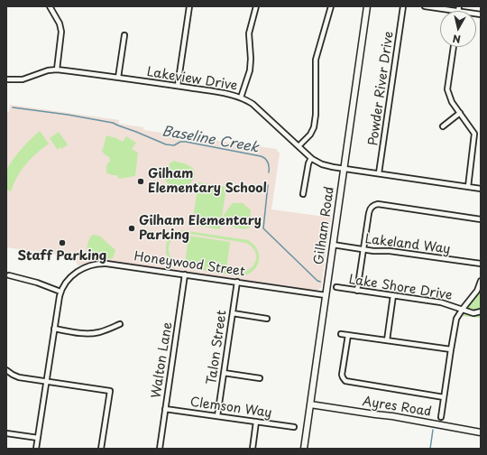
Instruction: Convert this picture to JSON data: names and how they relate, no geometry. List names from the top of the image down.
{
  "streets": {
    "street": [
      "Lakeview Drive",
      "Powder River Drive",
      "Gilham Road",
      "Lakeland Way",
      "Honeywood Street",
      "Lake Shore Drive",
      "Talon Street",
      "Walton Lane",
      "Ayres Road",
      "Clemson Way"
    ]
  },
  "crossings": [
    ["Lakeview Drive", "Powder River Drive"],
    ["Lakeview Drive", "Gilham Road"],
    ["Gilham Road", "Lakeland Way"],
    ["Gilham Road", "Honeywood Street"],
    ["Gilham Road", "Ayres Road"],
    ["Honeywood Street", "Talon Street"],
    ["Honeywood Street", "Walton Lane"],
    ["Talon Street", "Clemson Way"],
    ["Walton Lane", "Clemson Way"]
  ],
  "water": ["Baseline Creek"],
  "places": ["Gilham Elementary School", "Gilham Elementary Parking", "Staff Parking"],
  "north": "bottom"
}
